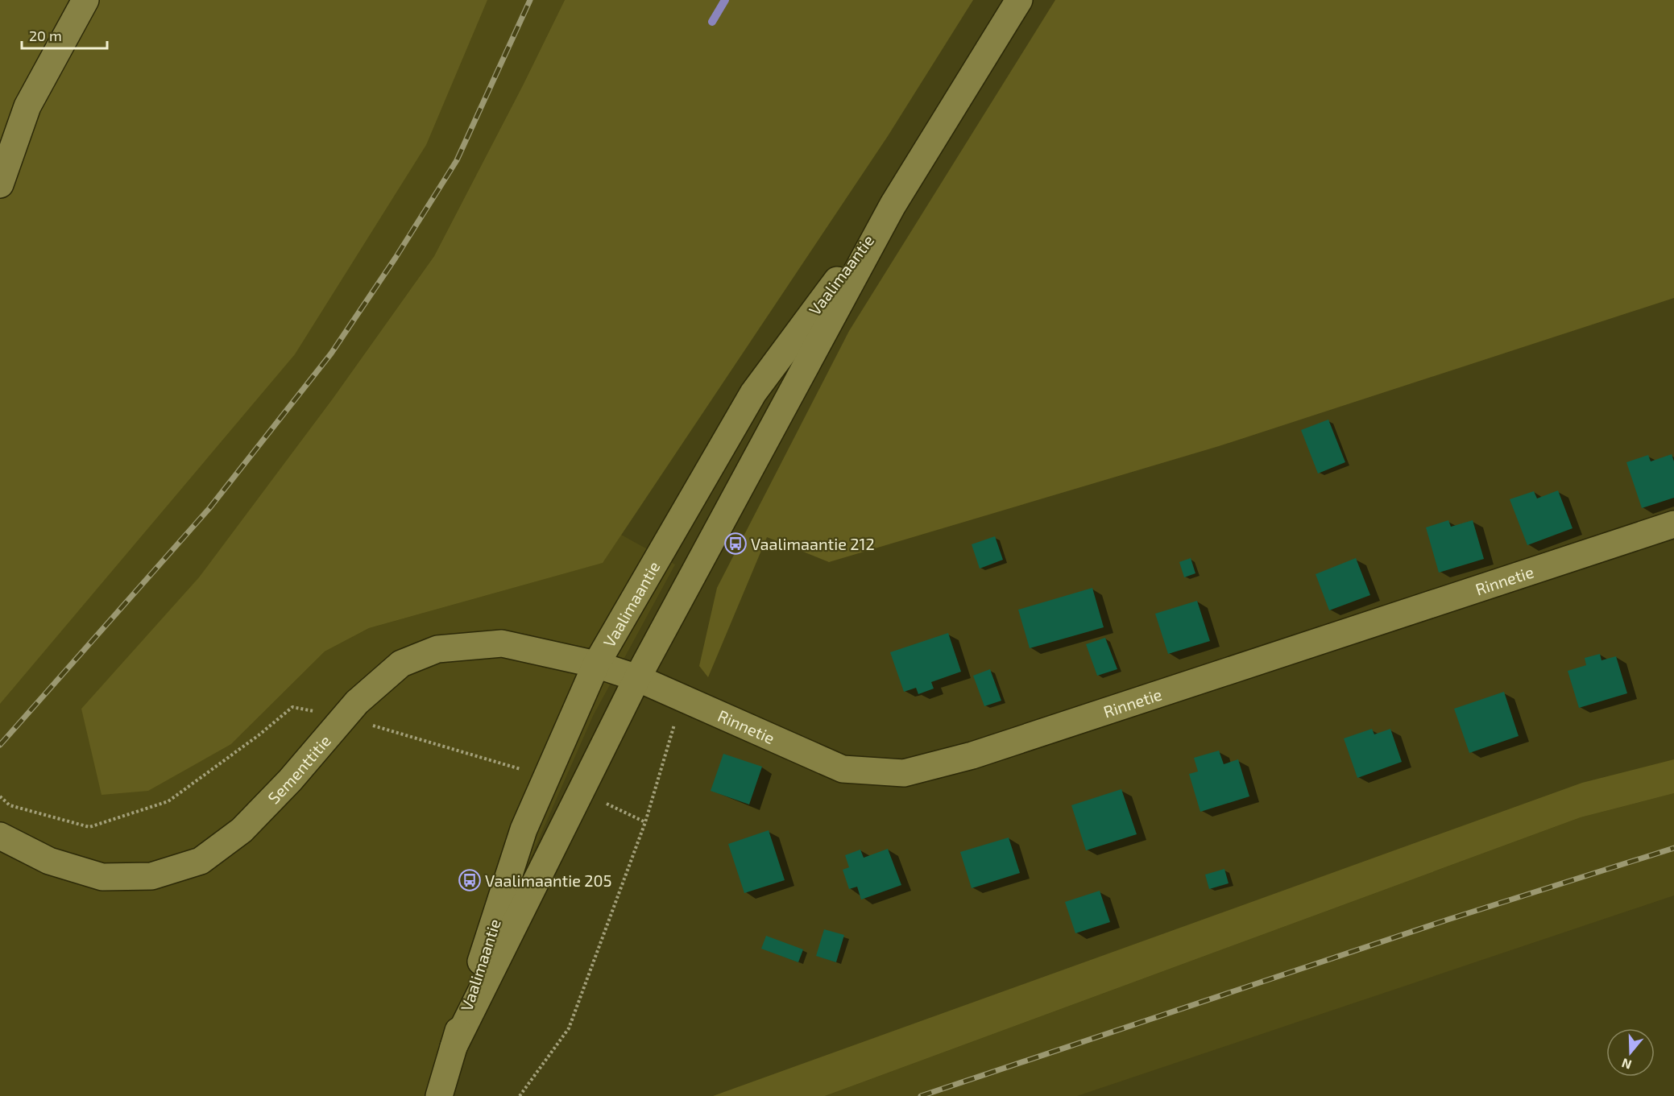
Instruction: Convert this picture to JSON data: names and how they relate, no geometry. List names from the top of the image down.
{
  "streets": {
    "main road": ["Vaalimaantie", "Rinnetie", "Sementtitie"]
  },
  "crossings": [
    ["Vaalimaantie", "Rinnetie"],
    ["Vaalimaantie", "Sementtitie"],
    ["Rinnetie", "Sementtitie"]
  ],
  "places": {
    "bus stop": ["Vaalimaantie 212", "Vaalimaantie 205"]
  },
  "scale_bar": "20 m",
  "north": "bottom"
}
